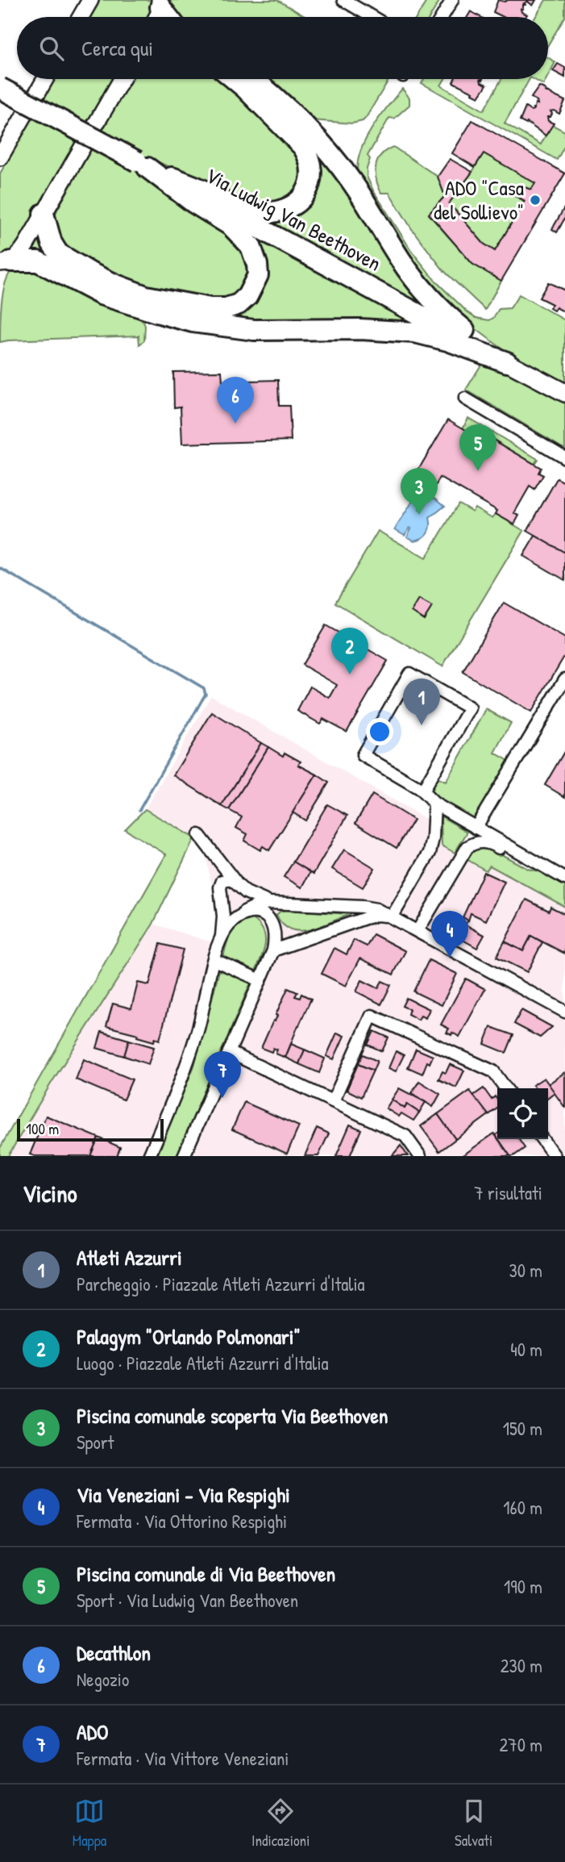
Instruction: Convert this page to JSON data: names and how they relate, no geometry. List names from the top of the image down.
{
  "streets": {
    "highway": ["Via Ludwig Van Beethoven"]
  },
  "places": ["ADO \"Casa del Sollievo\""],
  "scale_bar": "100 m",
  "page": {
    "search": "Cerca qui",
    "pins": [
      "6",
      "5",
      "3",
      "2",
      "1",
      "4",
      "7"
    ],
    "scale": "100 m",
    "heading": ["Vicino", "7 risultati"],
    "list": [
      {
        "mark": "1",
        "name": "Atleti Azzurri",
        "note": "Parcheggio · Piazzale Atleti Azzurri d'Italia",
        "value": "30 m"
      },
      {
        "mark": "2",
        "name": "Palagym \"Orlando Polmonari\"",
        "note": "Luogo · Piazzale Atleti Azzurri d'Italia",
        "value": "40 m"
      },
      {
        "mark": "3",
        "name": "Piscina comunale scoperta Via Beethoven",
        "note": "Sport",
        "value": "150 m"
      },
      {
        "mark": "4",
        "name": "Via Veneziani - Via Respighi",
        "note": "Fermata · Via Ottorino Respighi",
        "value": "160 m"
      },
      {
        "mark": "5",
        "name": "Piscina comunale di Via Beethoven",
        "note": "Sport · Via Ludwig Van Beethoven",
        "value": "190 m"
      },
      {
        "mark": "6",
        "name": "Decathlon",
        "note": "Negozio",
        "value": "230 m"
      },
      {
        "mark": "7",
        "name": "ADO",
        "note": "Fermata · Via Vittore Veneziani",
        "value": "270 m"
      }
    ],
    "nav": ["Mappa", "Indicazioni", "Salvati"]
  }
}
